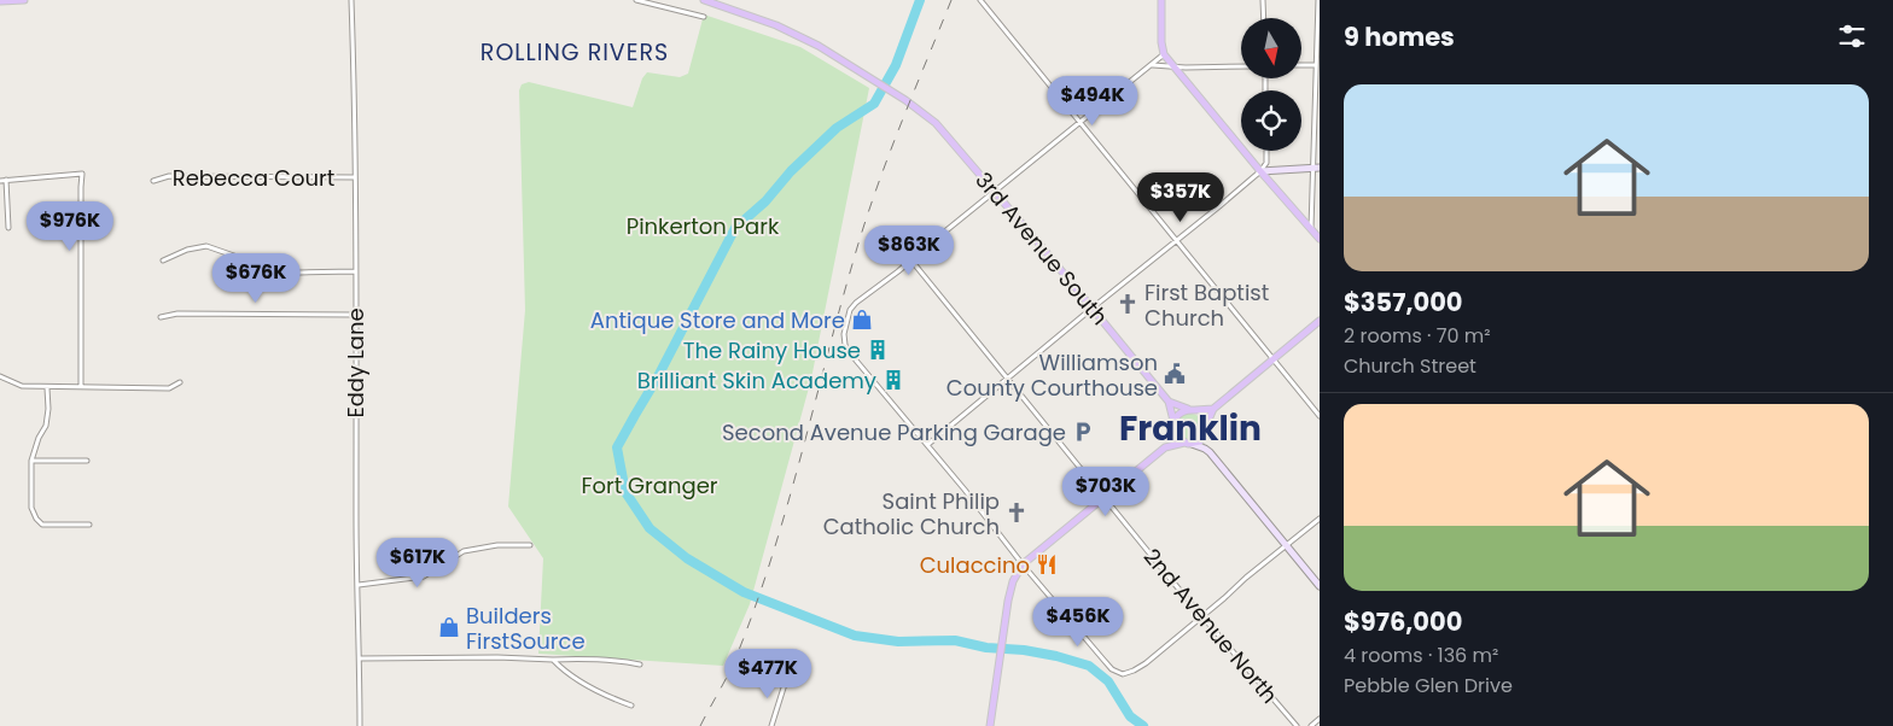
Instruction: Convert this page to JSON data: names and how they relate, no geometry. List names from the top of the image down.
{
  "streets": {
    "main road": ["3rd Avenue South"],
    "street": ["Rebecca Court", "Eddy Lane", "2nd Avenue North"]
  },
  "crossings": [
    ["Rebecca Court", "Eddy Lane"]
  ],
  "districts": ["ROLLING RIVERS", "Franklin"],
  "parks": ["Pinkerton Park", "Fort Granger"],
  "places": {
    "church": ["First Baptist Church", "Saint Philip Catholic Church"],
    "shop": ["Antique Store and More", "Builders FirstSource"],
    "building": ["The Rainy House", "Brilliant Skin Academy"],
    "public building": ["Williamson County Courthouse"],
    "parking": ["Second Avenue Parking Garage"],
    "restaurant": ["Culaccino"]
  },
  "north": "bottom",
  "page": {
    "heading": "9 homes",
    "list": [
      {
        "name": "$357,000",
        "note": "2 rooms · 70 m² · Church Street"
      },
      {
        "name": "$976,000",
        "note": "4 rooms · 136 m² · Pebble Glen Drive"
      }
    ],
    "price": [
      "$494K",
      "$357K",
      "$976K",
      "$863K",
      "$676K",
      "$703K",
      "$617K",
      "$456K",
      "$477K"
    ]
  }
}
